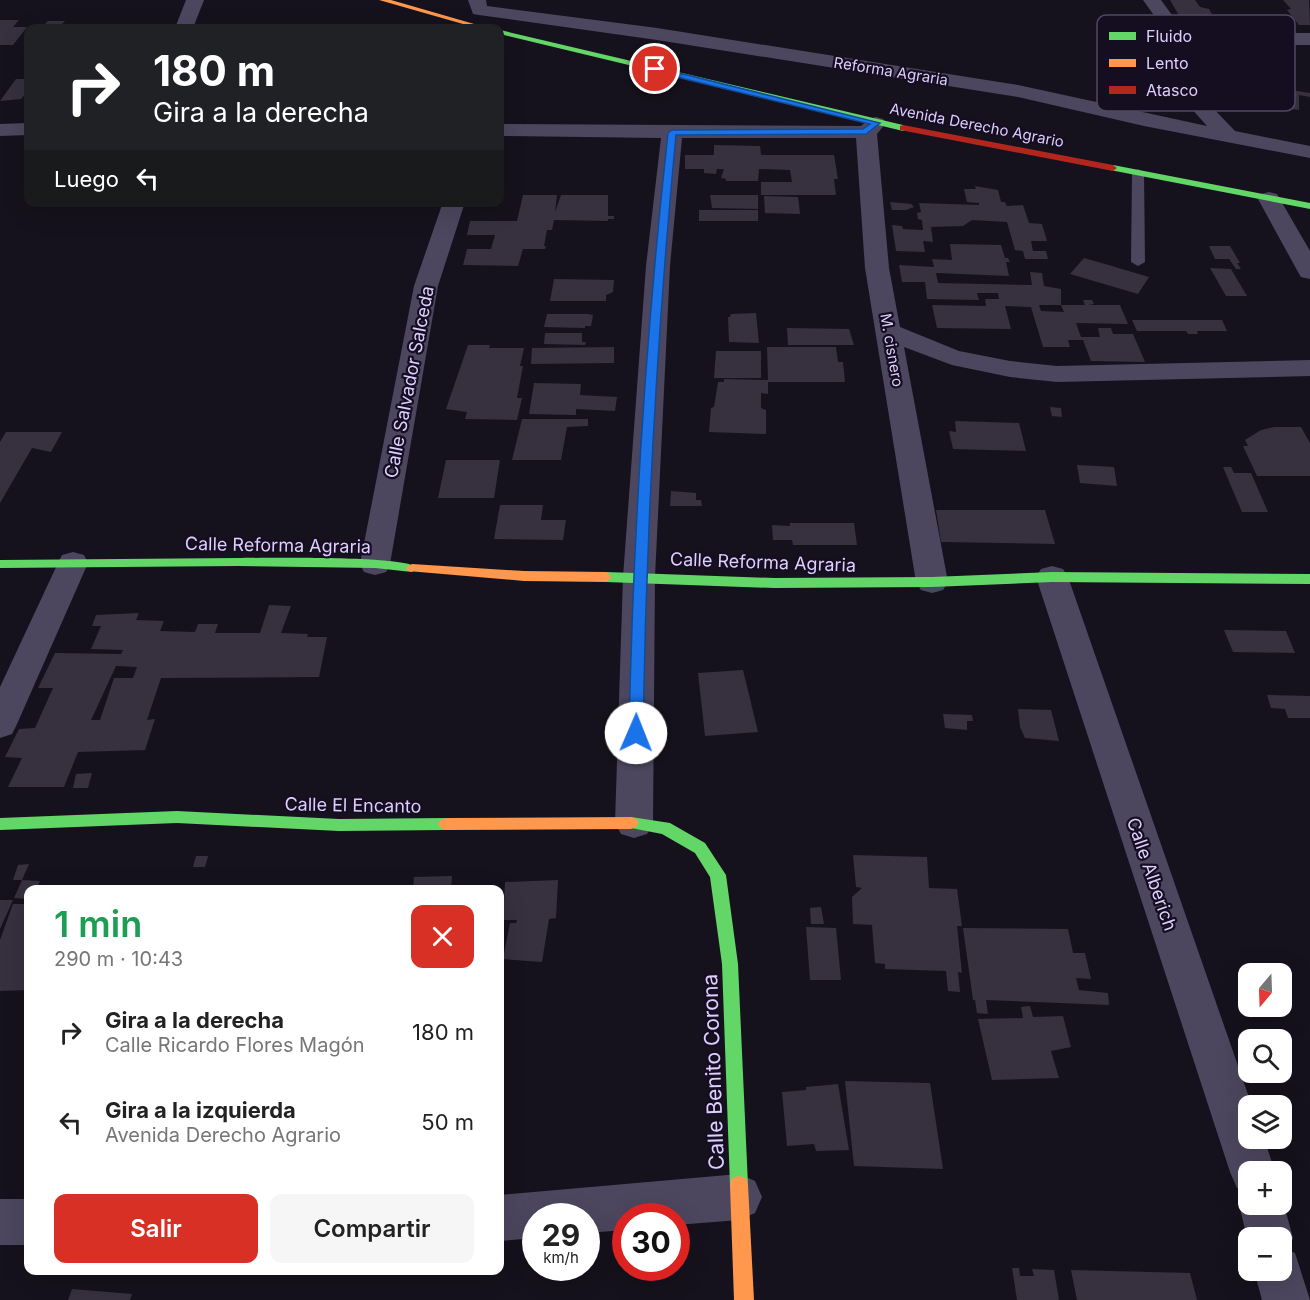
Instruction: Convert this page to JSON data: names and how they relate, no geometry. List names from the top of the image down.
{
  "streets": {
    "street": [
      "Reforma Agraria",
      "Avenida Derecho Agrario",
      "M. cisnero",
      "Calle Salvador Salceda",
      "Calle Reforma Agraria",
      "Calle El Encanto",
      "Calle Alberich",
      "Calle Benito Corona"
    ]
  },
  "crossings": [
    ["Avenida Derecho Agrario", "M. cisnero"],
    ["M. cisnero", "Calle Reforma Agraria"],
    ["Calle Salvador Salceda", "Calle Reforma Agraria"],
    ["Calle Reforma Agraria", "Calle Alberich"],
    ["Calle El Encanto", "Calle Benito Corona"]
  ],
  "legend": ["Fluido", "Lento", "Atasco"],
  "north": "bottom",
  "page": {
    "turn": ["180 m", "Gira a la derecha"],
    "then": "Luego",
    "heading": ["1 min", "290 m · 10:43"],
    "map_buttons": ["+", "−"],
    "list": [
      {
        "name": "Gira a la derecha",
        "note": "Calle Ricardo Flores Magón",
        "value": "180 m"
      },
      {
        "name": "Gira a la izquierda",
        "note": "Avenida Derecho Agrario",
        "value": "50 m"
      }
    ],
    "buttons": ["Salir", "Compartir"],
    "speed": "29 km/h",
    "limit": "30"
  }
}
